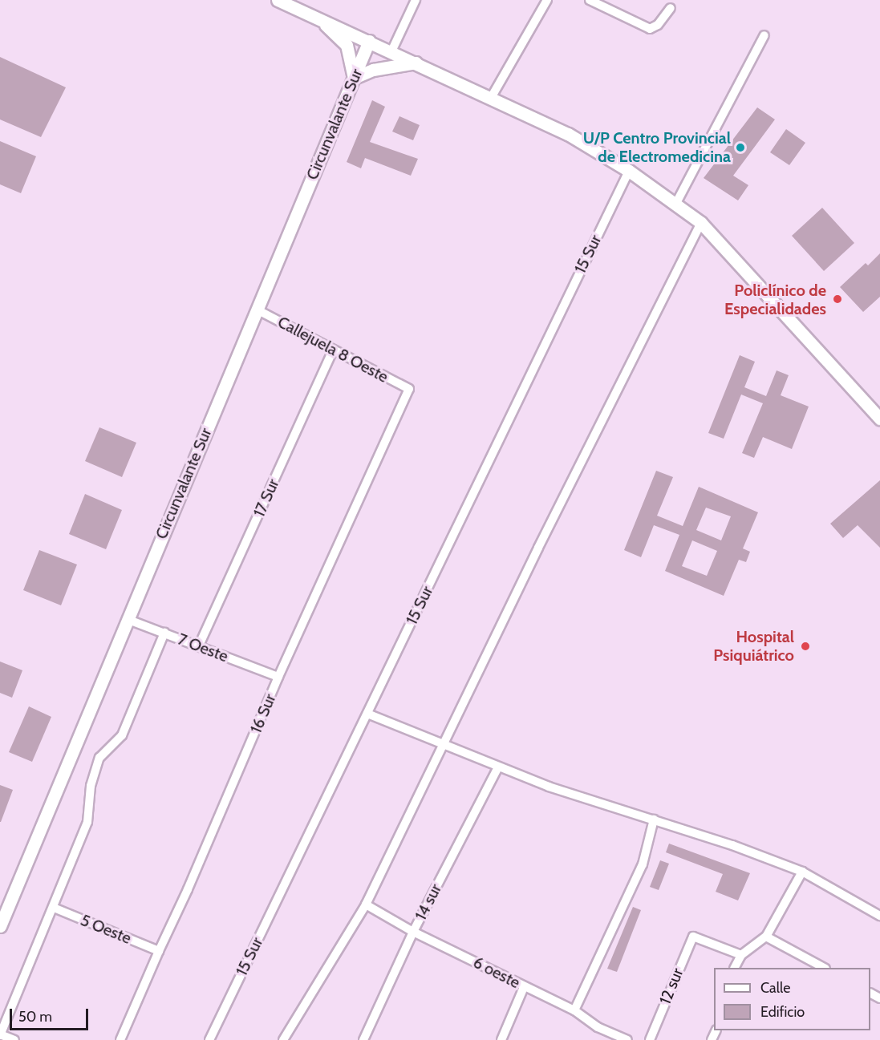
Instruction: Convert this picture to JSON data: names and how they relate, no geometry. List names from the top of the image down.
{
  "streets": {
    "main road": ["Circunvalante Sur"],
    "street": [
      "15 Sur",
      "Callejuela 8 Oeste",
      "17 Sur",
      "7 Oeste",
      "16 Sur",
      "14 sur",
      "5 Oeste",
      "6 oeste",
      "12 sur"
    ]
  },
  "crossings": [
    ["Circunvalante Sur", "Callejuela 8 Oeste"],
    ["Circunvalante Sur", "7 Oeste"],
    ["Callejuela 8 Oeste", "17 Sur"],
    ["Callejuela 8 Oeste", "16 Sur"],
    ["17 Sur", "7 Oeste"],
    ["7 Oeste", "16 Sur"],
    ["16 Sur", "5 Oeste"],
    ["14 sur", "6 oeste"]
  ],
  "places": ["U/P Centro Provincial de Electromedicina", "Policlínico de Especialidades", "Hospital Psiquiátrico"],
  "legend": ["Calle", "Edificio"],
  "scale_bar": "50 m"
}
